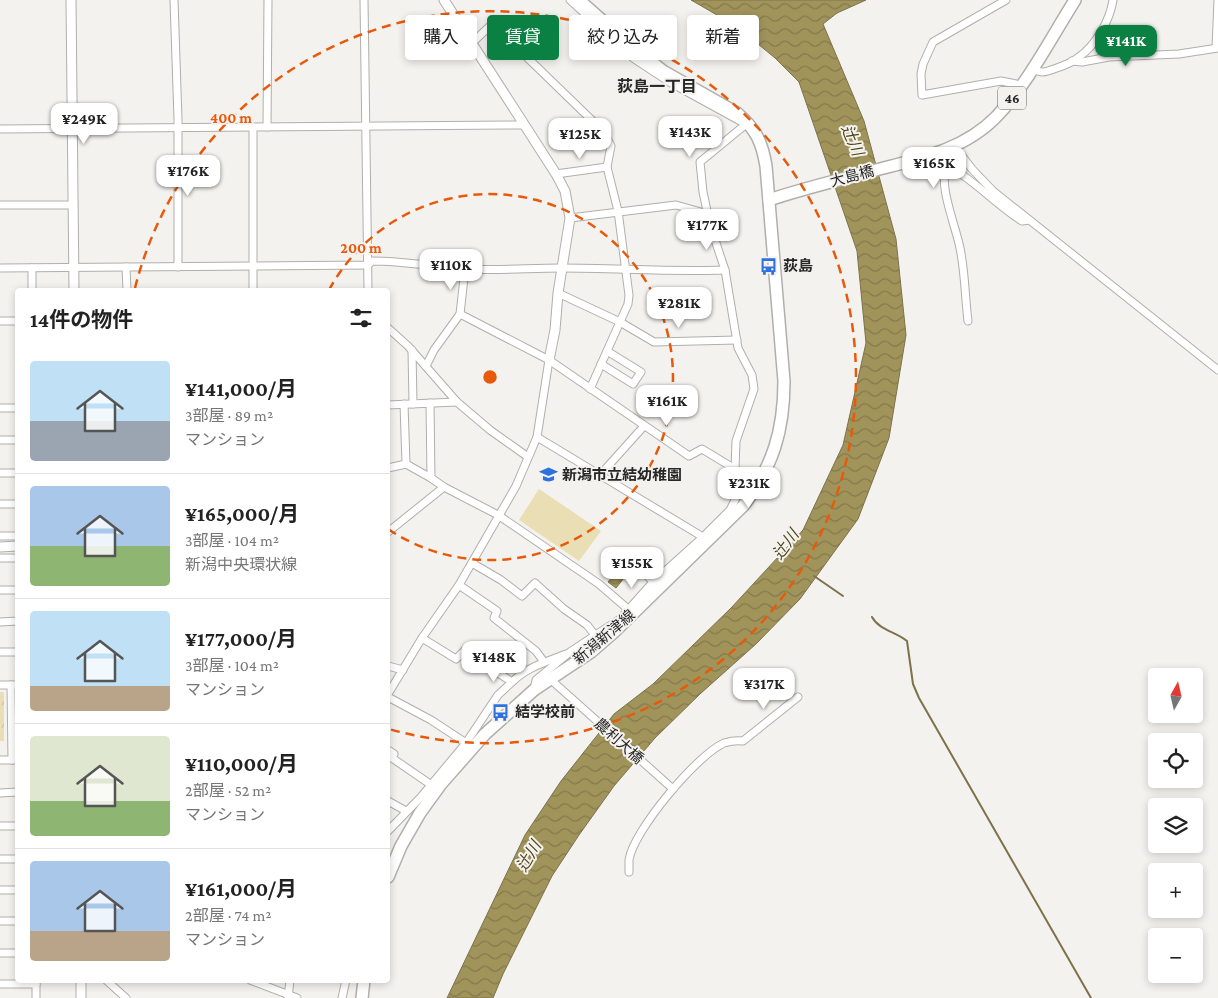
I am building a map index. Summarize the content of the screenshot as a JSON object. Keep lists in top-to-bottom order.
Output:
{
  "streets": {
    "main road": ["46", "大島橋", "新潟新津線"],
    "street": ["農利大橋"]
  },
  "crossings": [
    ["46", "大島橋"],
    ["大島橋", "新潟新津線"],
    ["新潟新津線", "農利大橋"]
  ],
  "districts": ["荻島一丁目"],
  "water": ["辻川"],
  "places": {
    "bus stop": ["荻島", "結学校前"],
    "school or university": ["新潟市立結幼稚園"]
  },
  "north": "top",
  "page": {
    "chip": [
      "購入",
      "賃貸",
      "絞り込み",
      "新着"
    ],
    "price": [
      "¥141K",
      "¥249K",
      "¥143K",
      "¥125K",
      "¥165K",
      "¥176K",
      "¥177K",
      "¥110K",
      "¥281K",
      "¥161K",
      "¥231K",
      "¥155K",
      "¥148K",
      "¥317K"
    ],
    "heading": "14件の物件",
    "list": [
      {
        "name": "¥141,000/月",
        "note": "3部屋 · 89 m² · マンション"
      },
      {
        "name": "¥165,000/月",
        "note": "3部屋 · 104 m² · 新潟中央環状線"
      },
      {
        "name": "¥177,000/月",
        "note": "3部屋 · 104 m² · マンション"
      },
      {
        "name": "¥110,000/月",
        "note": "2部屋 · 52 m² · マンション"
      },
      {
        "name": "¥161,000/月",
        "note": "2部屋 · 74 m² · マンション"
      }
    ],
    "map_buttons": ["+", "−"]
  },
  "rings": ["400 m", "200 m"]
}
